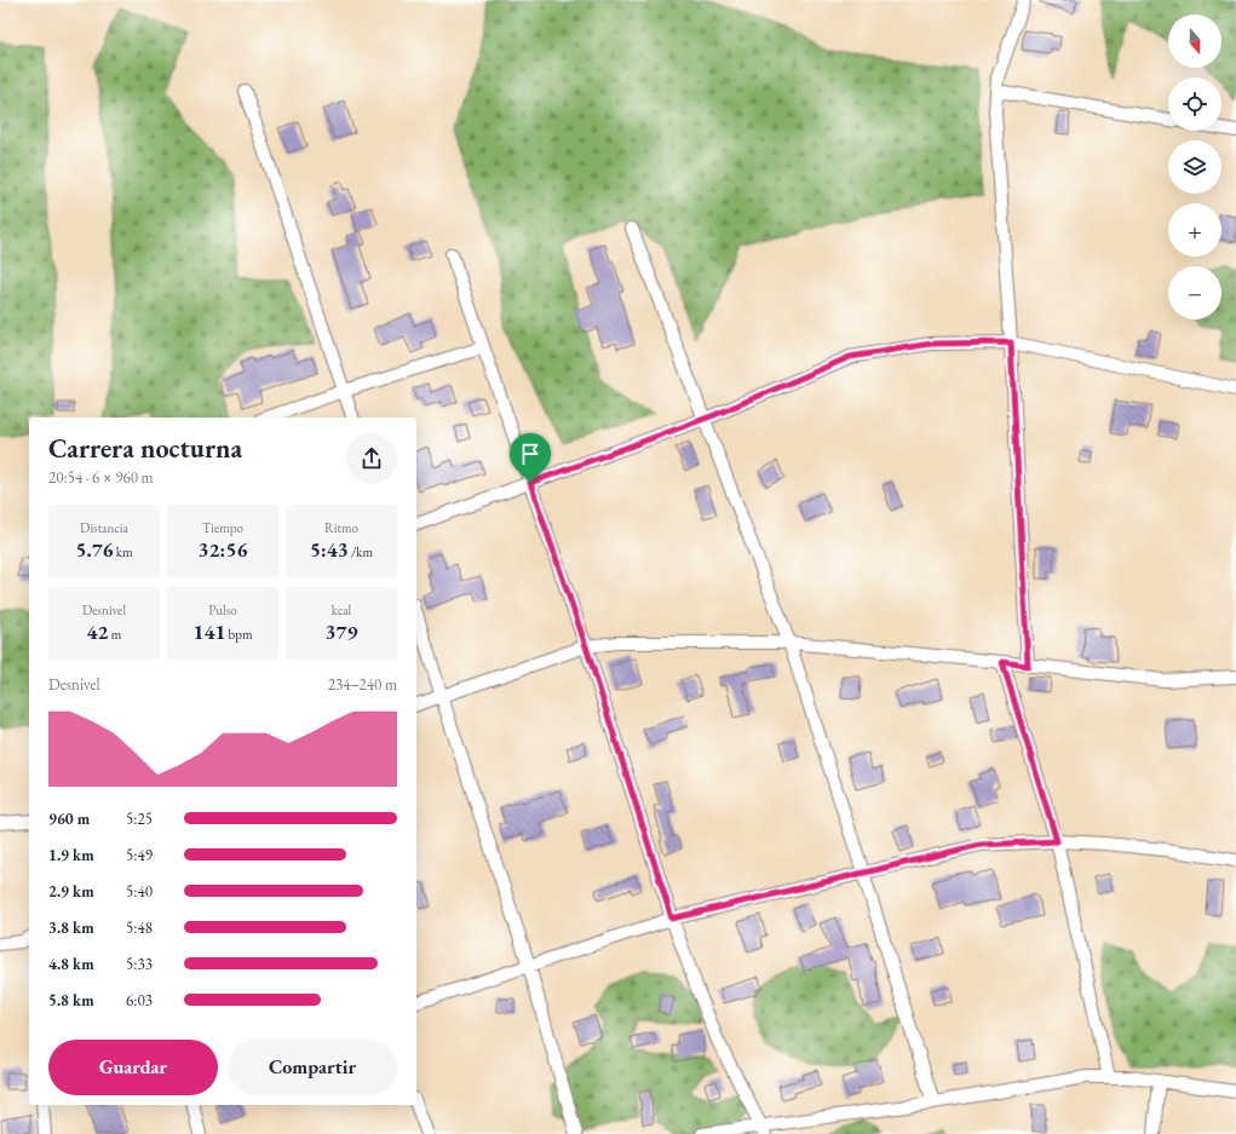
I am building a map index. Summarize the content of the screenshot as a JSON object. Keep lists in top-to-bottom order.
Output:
{
  "north": "bottom",
  "page": {
    "map_buttons": ["+", "−"],
    "heading": ["Carrera nocturna", "20:54 · 6 × 960 m"],
    "stats": [
      ["Distancia", "5.76 km"],
      ["Tiempo", "32:56"],
      ["Ritmo", "5:43 /km"],
      ["Desnivel", "42 m"],
      ["Pulso", "141 bpm"],
      ["kcal", "379"]
    ],
    "chart": ["Desnivel", "234–240 m"],
    "list": [
      {
        "name": "960 m",
        "note": "5:25"
      },
      {
        "name": "1.9 km",
        "note": "5:49"
      },
      {
        "name": "2.9 km",
        "note": "5:40"
      },
      {
        "name": "3.8 km",
        "note": "5:48"
      },
      {
        "name": "4.8 km",
        "note": "5:33"
      },
      {
        "name": "5.8 km",
        "note": "6:03"
      }
    ],
    "buttons": ["Guardar", "Compartir"]
  }
}
